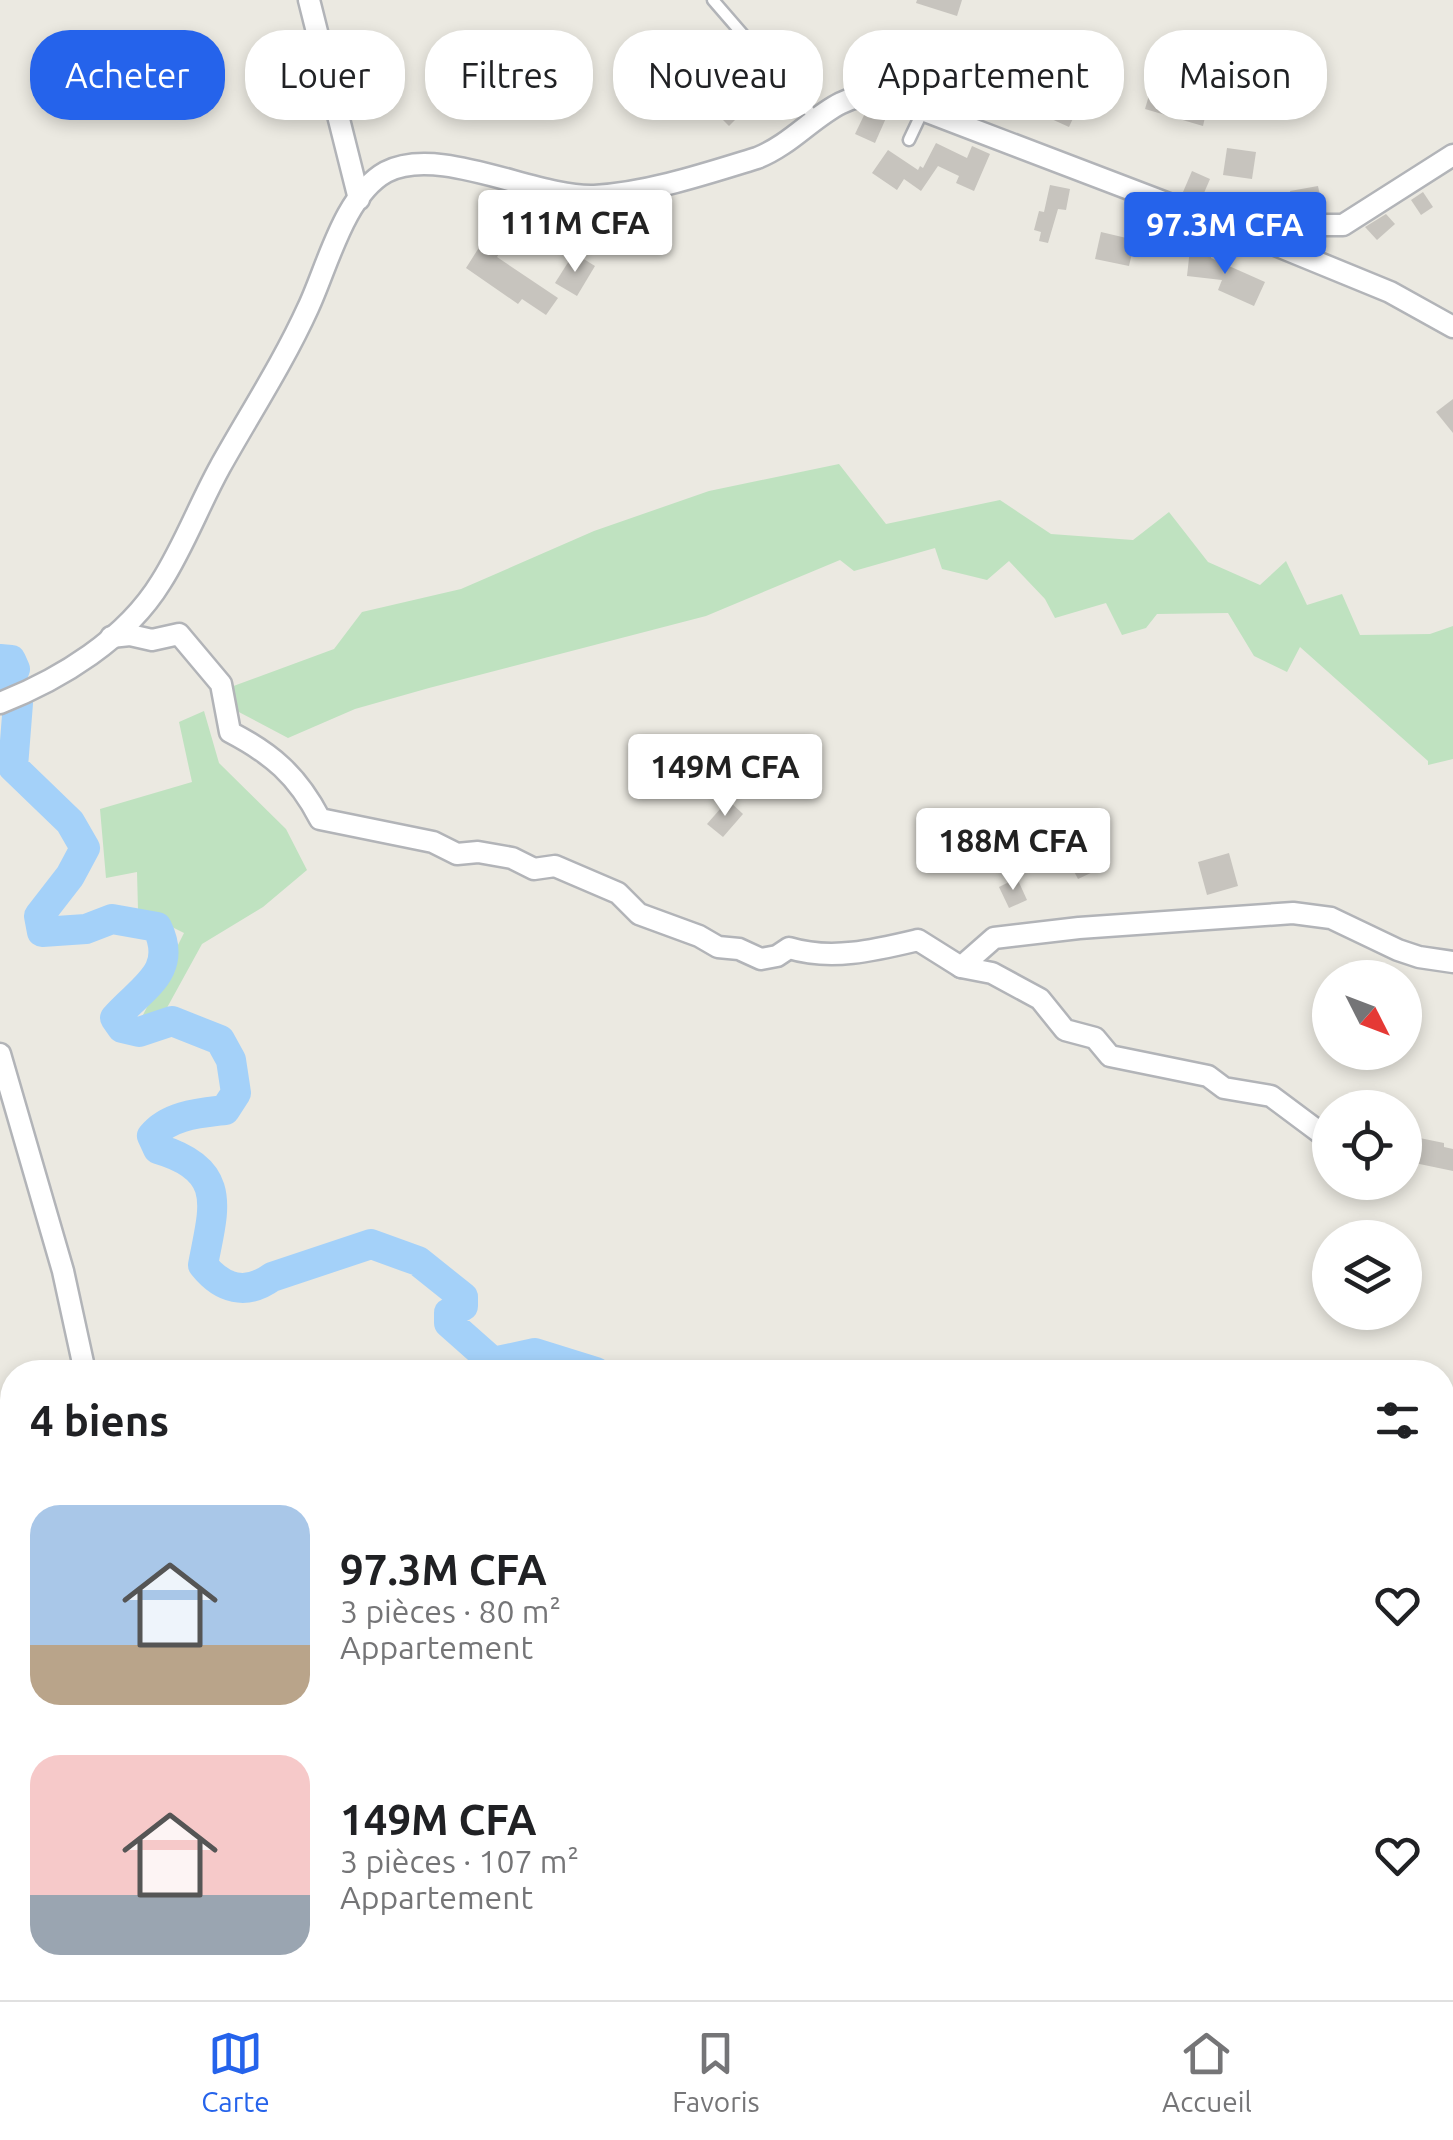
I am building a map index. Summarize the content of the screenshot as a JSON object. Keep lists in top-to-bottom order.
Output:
{
  "north": "bottom right",
  "page": {
    "chip": [
      "Acheter",
      "Louer",
      "Filtres",
      "Nouveau",
      "Appartement",
      "Maison"
    ],
    "price": [
      "111M CFA",
      "97.3M CFA",
      "149M CFA",
      "188M CFA"
    ],
    "heading": "4 biens",
    "list": [
      {
        "name": "97.3M CFA",
        "note": "3 pièces · 80 m² · Appartement"
      },
      {
        "name": "149M CFA",
        "note": "3 pièces · 107 m² · Appartement"
      }
    ],
    "tabs": ["Carte", "Favoris", "Accueil"]
  }
}
